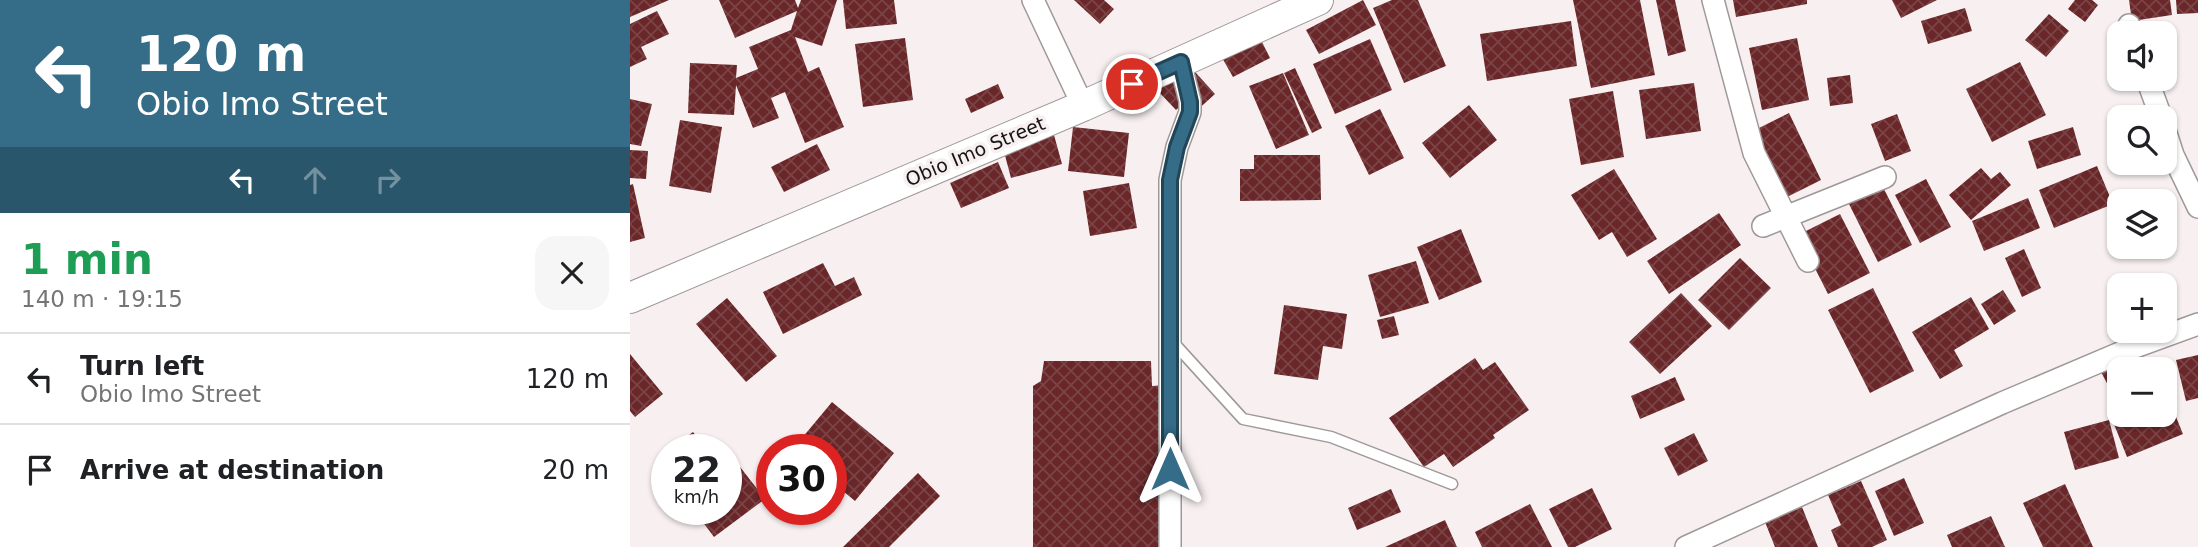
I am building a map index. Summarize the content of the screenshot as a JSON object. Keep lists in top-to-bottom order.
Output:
{
  "streets": {
    "street": ["Obio Imo Street"]
  },
  "page": {
    "turn": ["120 m", "Obio Imo Street"],
    "map_buttons": ["+", "−"],
    "heading": ["1 min", "140 m · 19:15"],
    "list": [
      {
        "name": "Turn left",
        "note": "Obio Imo Street",
        "value": "120 m"
      },
      {
        "name": "Arrive at destination",
        "value": "20 m"
      }
    ],
    "speed": "22 km/h",
    "limit": "30"
  }
}
